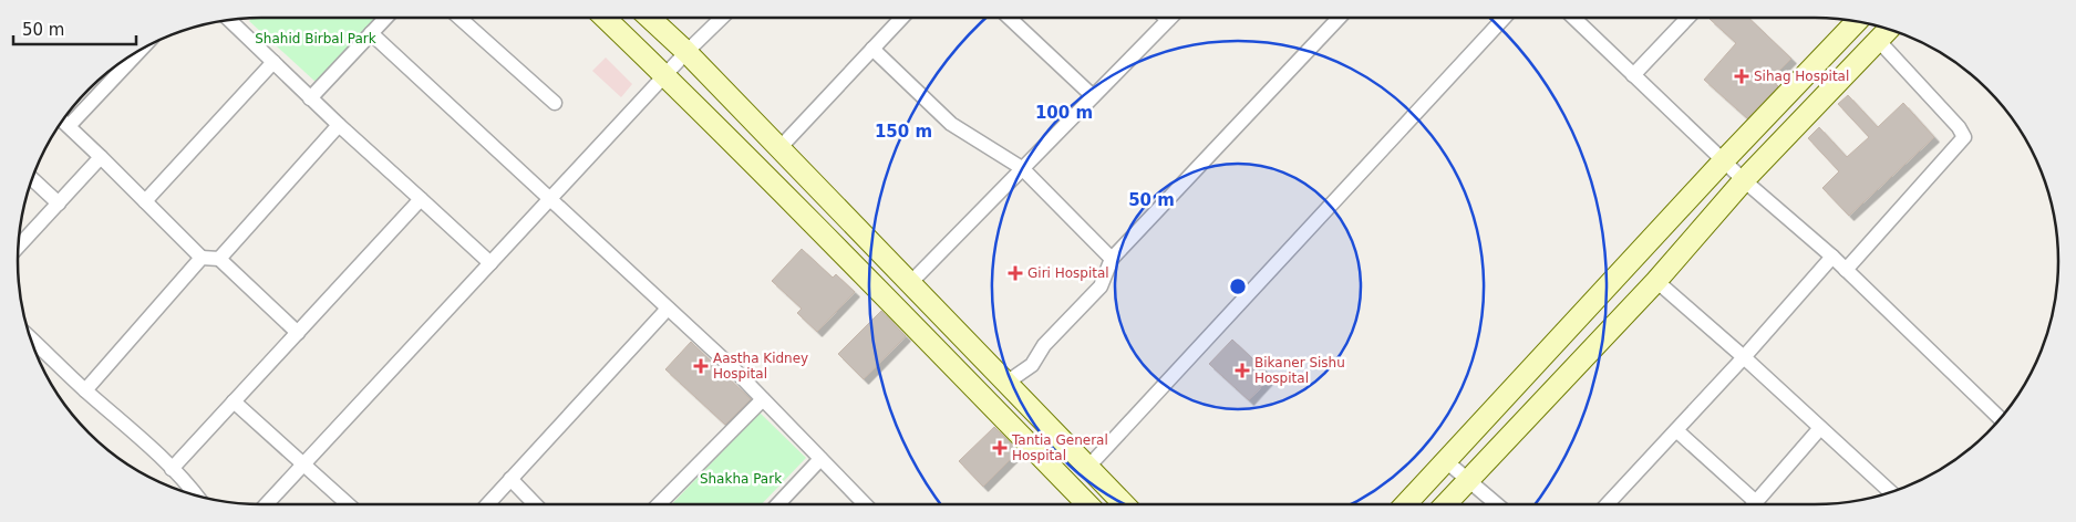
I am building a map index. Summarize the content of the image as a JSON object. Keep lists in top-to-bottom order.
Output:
{
  "parks": ["Shahid Birbal Park", "Shakha Park"],
  "places": {
    "health": [
      "Sihag Hospital",
      "Giri Hospital",
      "Aastha Kidney Hospital",
      "Bikaner Sishu Hospital",
      "Tantia General Hospital"
    ]
  },
  "scale_bar": "50 m",
  "rings": ["100 m", "150 m", "50 m"]
}
